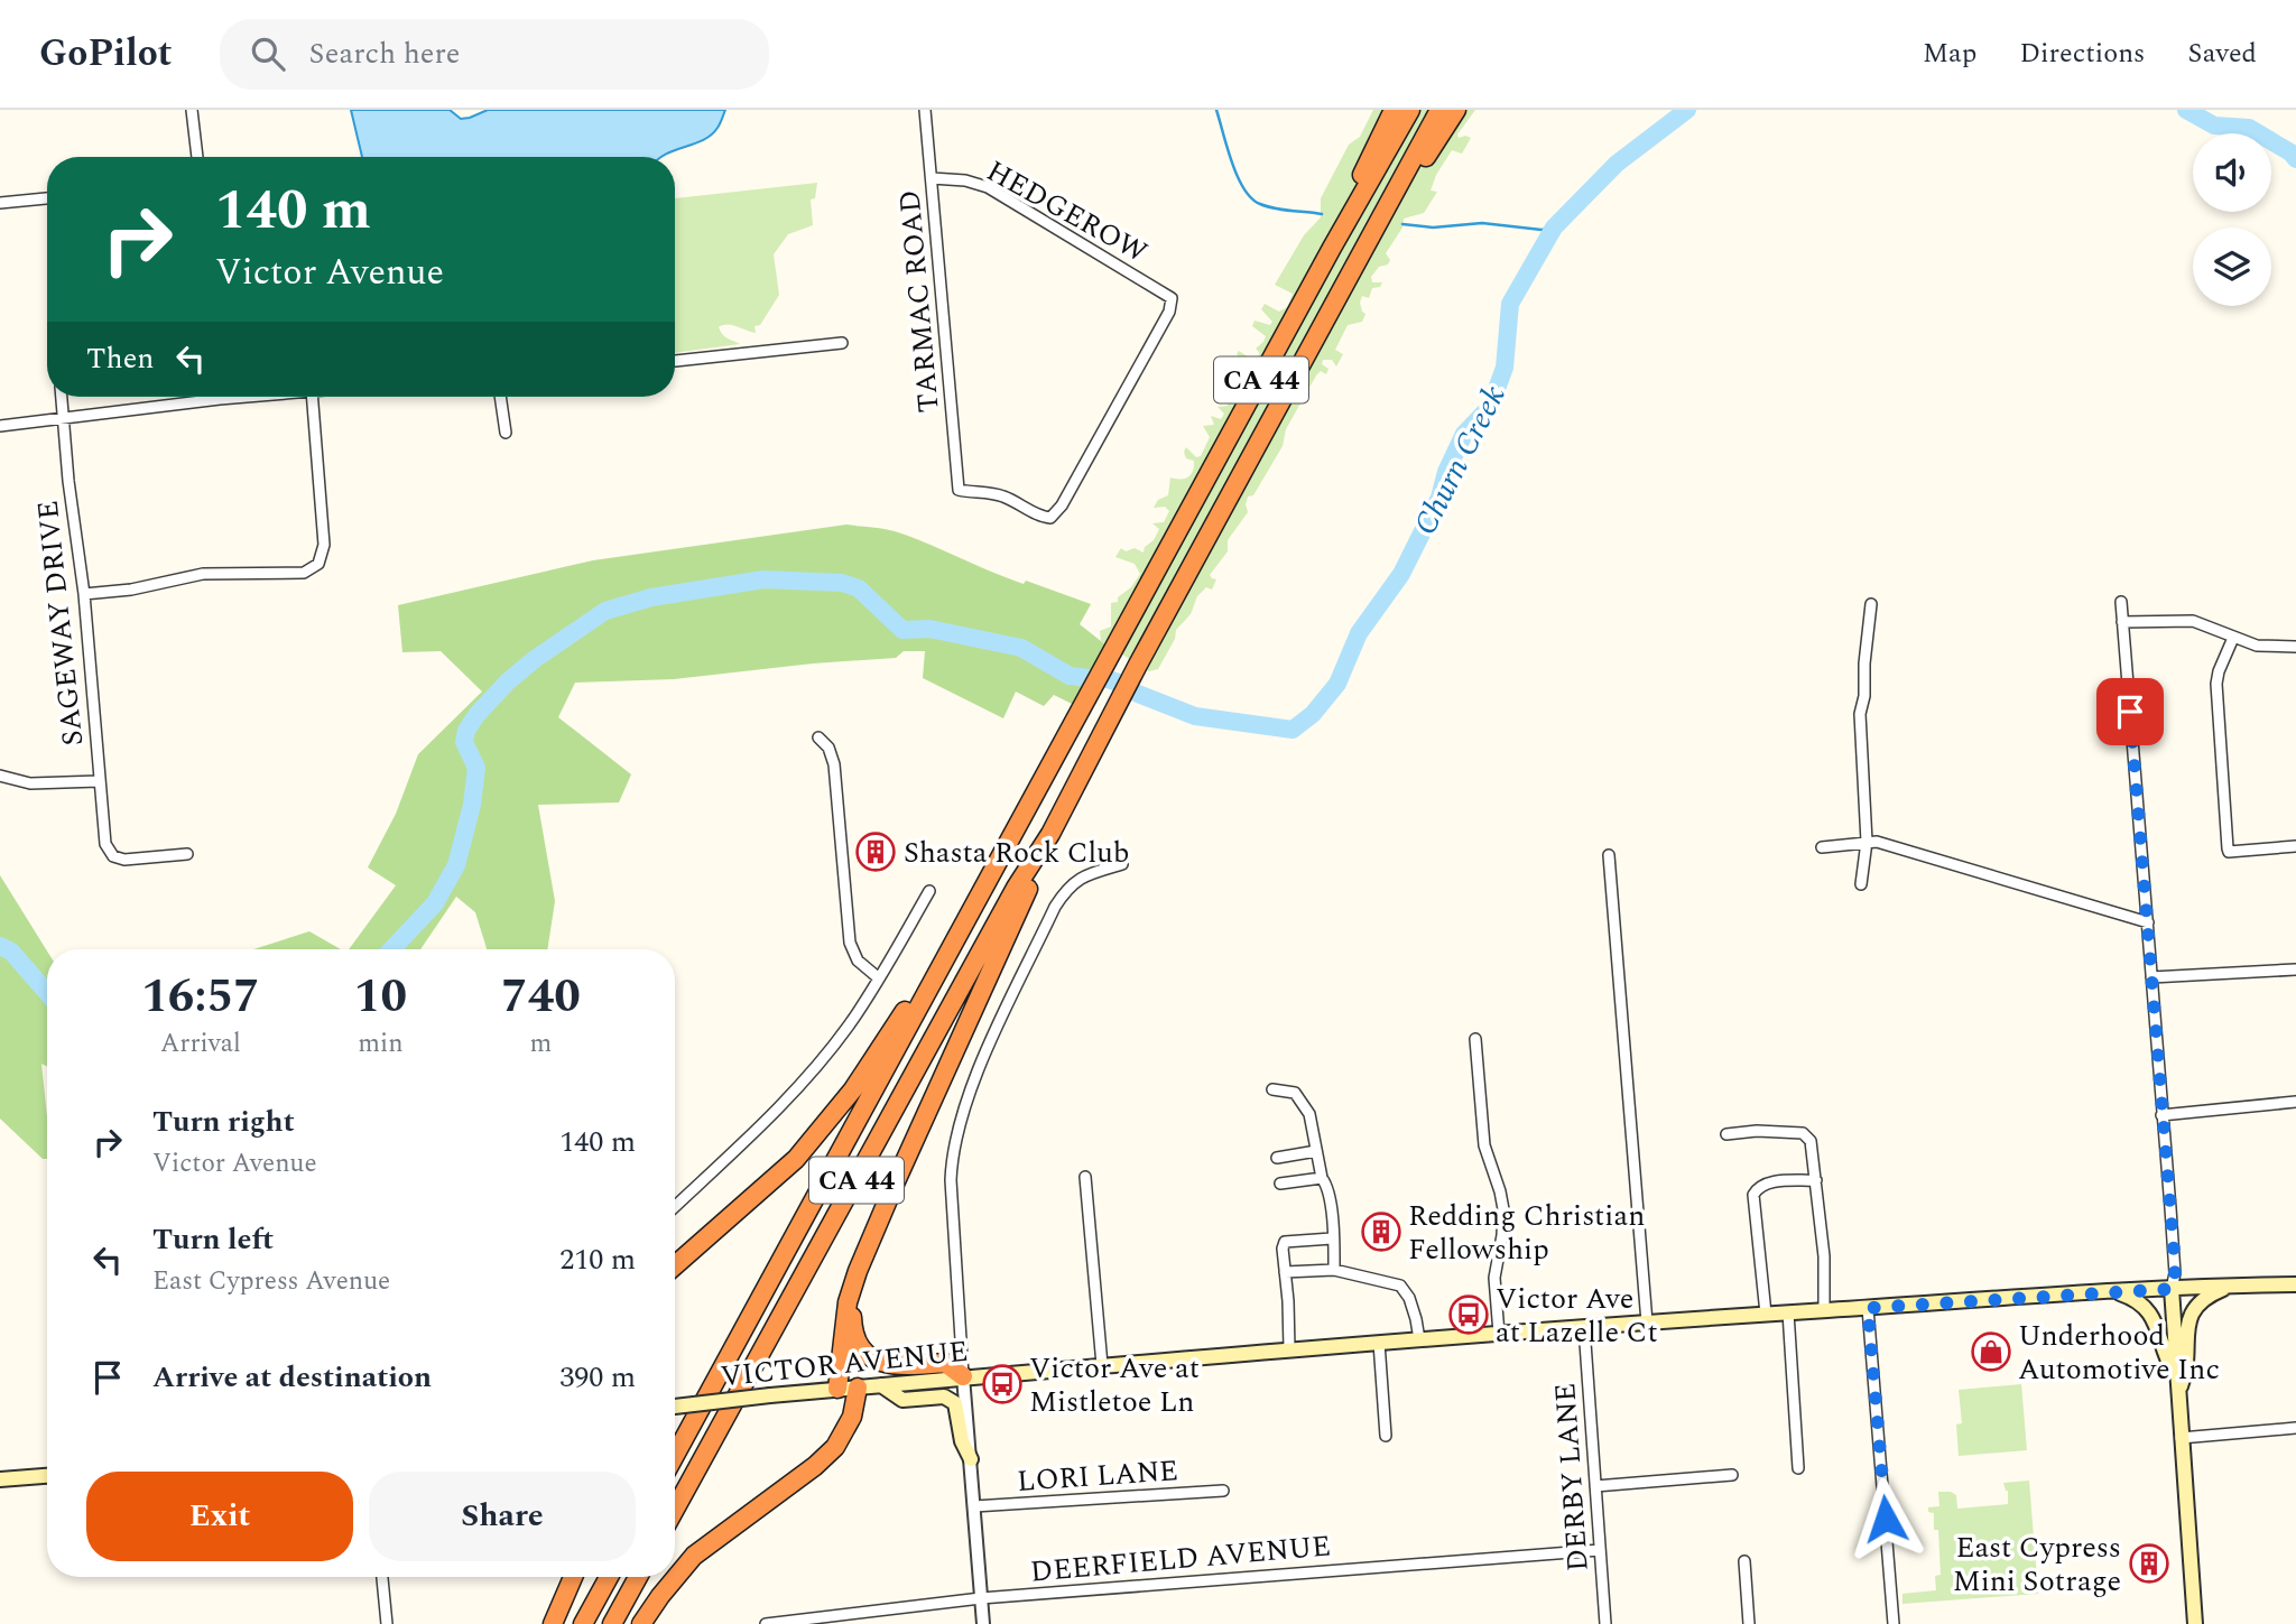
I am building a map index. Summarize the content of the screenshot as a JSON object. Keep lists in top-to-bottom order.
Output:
{
  "streets": {
    "highway": ["CA 44"],
    "main road": ["VICTOR AVENUE"],
    "street": [
      "HEDGEROW",
      "TARMAC ROAD",
      "SAGEWAY DRIVE",
      "LORI LANE",
      "DERBY LANE",
      "DEERFIELD AVENUE"
    ]
  },
  "crossings": [
    ["HEDGEROW", "TARMAC ROAD"],
    ["VICTOR AVENUE", "DERBY LANE"],
    ["DERBY LANE", "DEERFIELD AVENUE"]
  ],
  "water": ["Churn Creek"],
  "places": {
    "building": ["Shasta Rock Club", "Redding Christian Fellowship", "East Cypress Mini Sotrage"],
    "bus stop": ["Victor Ave at Lazelle Ct", "Victor Ave at Mistletoe Ln"],
    "shop": ["Underhood Automotive Inc"]
  },
  "page": {
    "header": "GoPilot",
    "search": "Search here",
    "nav": ["Map", "Directions", "Saved"],
    "turn": ["140 m", "Victor Avenue"],
    "then": "Then",
    "eta": [
      "16:57",
      "Arrival",
      "10",
      "min",
      "740",
      "m"
    ],
    "list": [
      {
        "name": "Turn right",
        "note": "Victor Avenue",
        "value": "140 m"
      },
      {
        "name": "Turn left",
        "note": "East Cypress Avenue",
        "value": "210 m"
      },
      {
        "name": "Arrive at destination",
        "value": "390 m"
      }
    ],
    "buttons": ["Exit", "Share"]
  }
}
